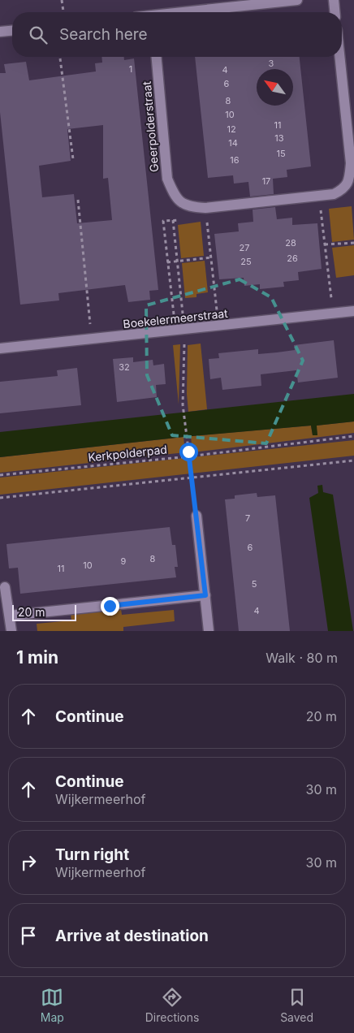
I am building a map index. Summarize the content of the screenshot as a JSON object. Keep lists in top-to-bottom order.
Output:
{
  "streets": {
    "street": ["Geerpolderstraat", "Boekelermeerstraat"],
    "path": ["Kerkpolderpad"]
  },
  "house_numbers": [
    "3",
    "1",
    "4",
    "6",
    "8",
    "10",
    "11",
    "12",
    "13",
    "14",
    "15",
    "16",
    "17",
    "28",
    "27",
    "26",
    "25",
    "32",
    "7",
    "6",
    "8",
    "9",
    "10",
    "11",
    "5",
    "4"
  ],
  "scale_bar": "20 m",
  "north": "top left",
  "page": {
    "search": "Search here",
    "scale": "20 m",
    "heading": ["1 min", "Walk · 80 m"],
    "list": [
      ["Continue", "20 m"],
      ["Continue", "Wijkermeerhof", "30 m"],
      ["Turn right", "Wijkermeerhof", "30 m"],
      "Arrive at destination"
    ],
    "nav": ["Map", "Directions", "Saved"]
  }
}
